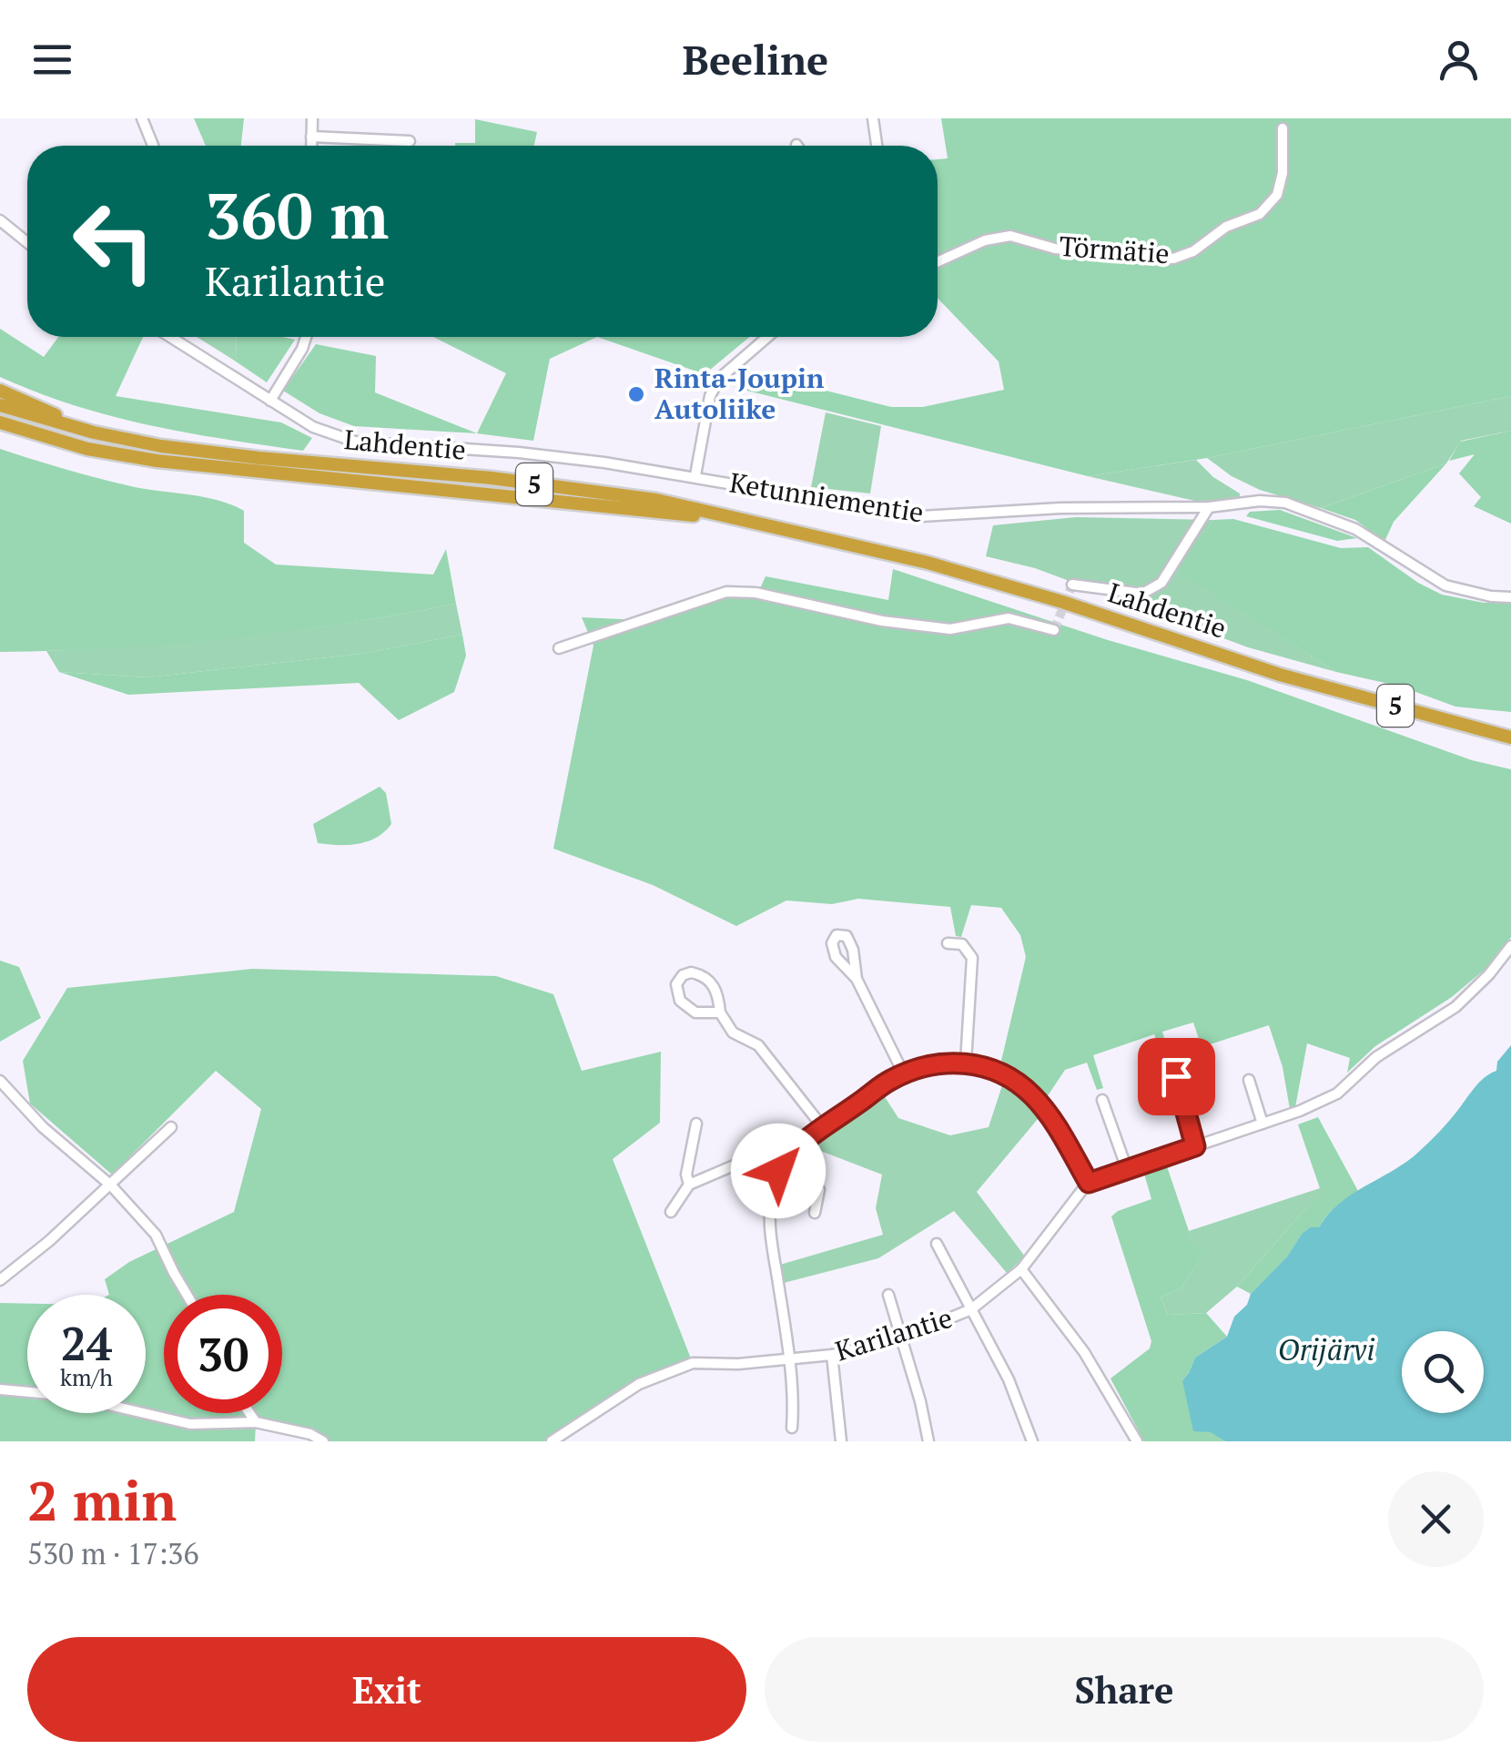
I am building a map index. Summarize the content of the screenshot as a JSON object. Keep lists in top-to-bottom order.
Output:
{
  "streets": {
    "highway": ["Lahdentie", "5"],
    "street": ["Törmätie", "Ketunniementie", "Karilantie"]
  },
  "water": ["Orijärvi"],
  "places": ["Rinta-Joupin Autoliike"],
  "page": {
    "header": "Beeline",
    "turn": ["360 m", "Karilantie"],
    "speed": "24 km/h",
    "limit": "30",
    "heading": ["2 min", "530 m · 17:36"],
    "buttons": ["Exit", "Share"]
  }
}
